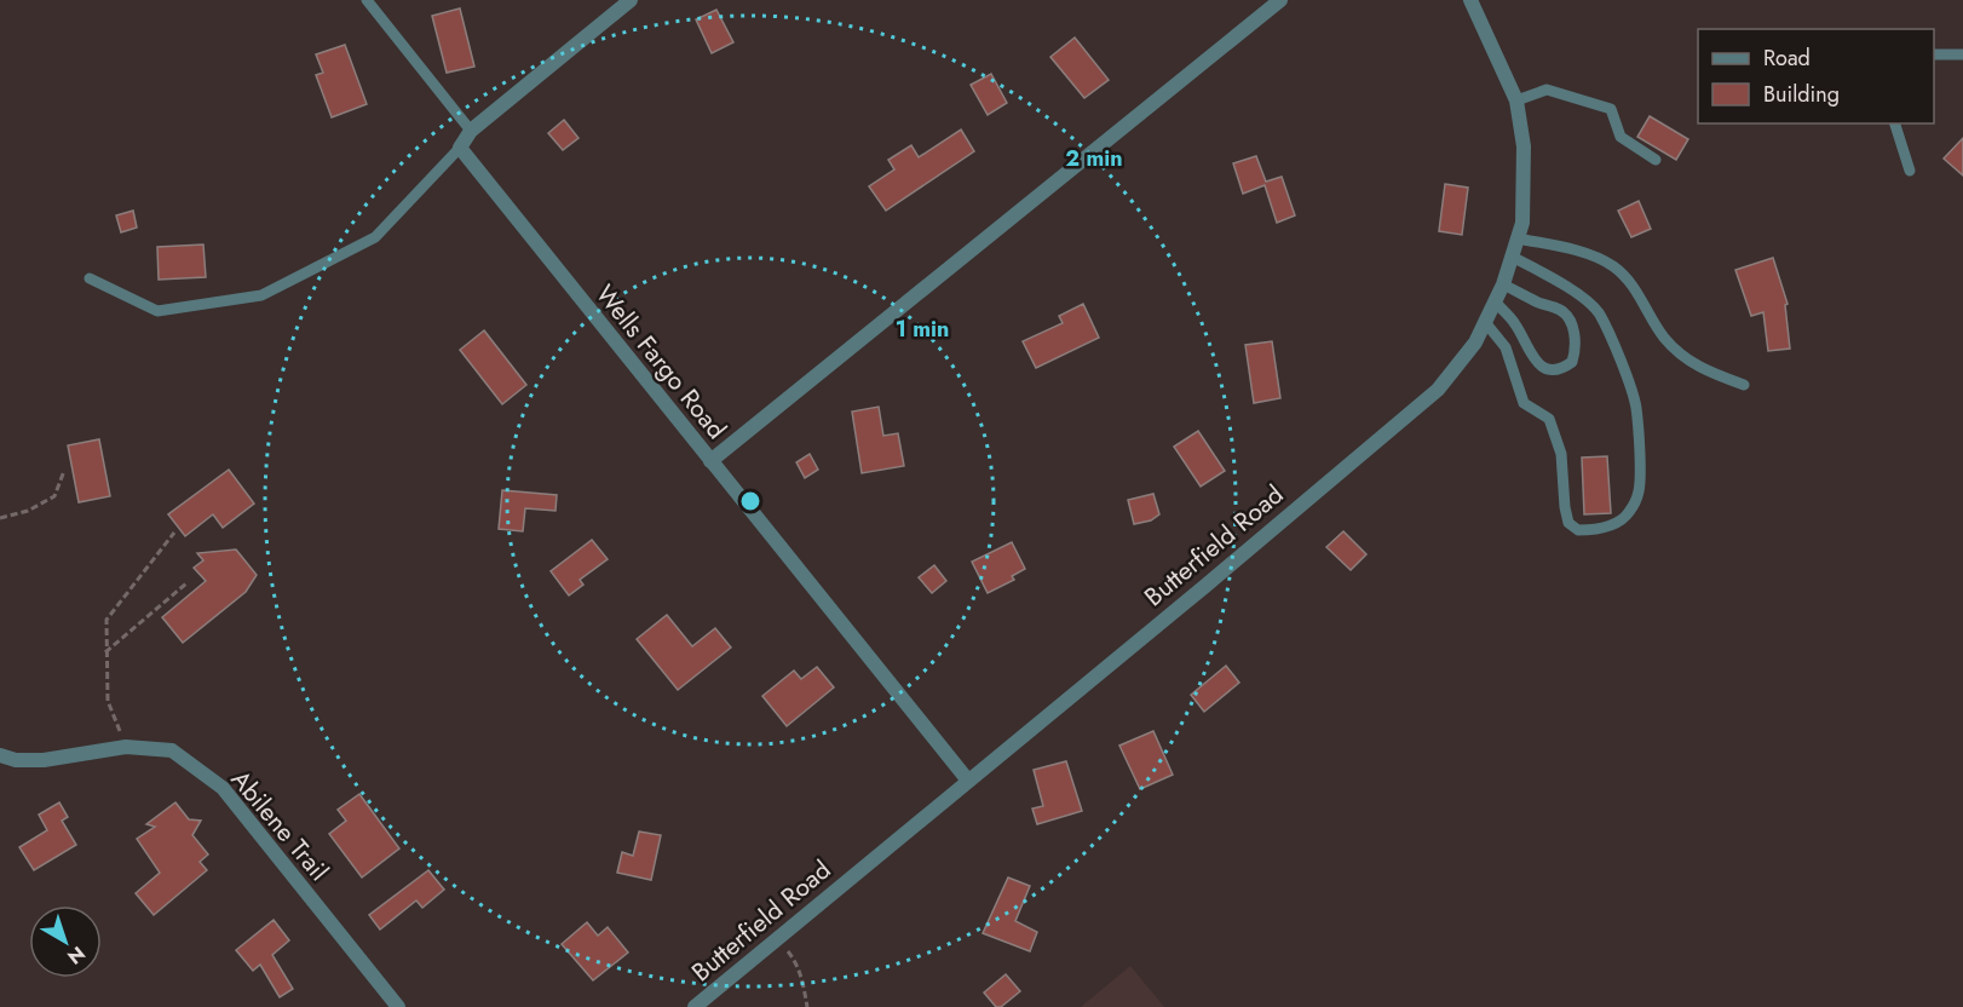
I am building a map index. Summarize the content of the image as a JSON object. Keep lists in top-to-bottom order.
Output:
{
  "streets": {
    "street": ["Wells Fargo Road", "Butterfield Road", "Abilene Trail"]
  },
  "crossings": [
    ["Wells Fargo Road", "Butterfield Road"]
  ],
  "legend": ["Road", "Building"],
  "north": "bottom right",
  "rings": ["2 min", "1 min"]
}
